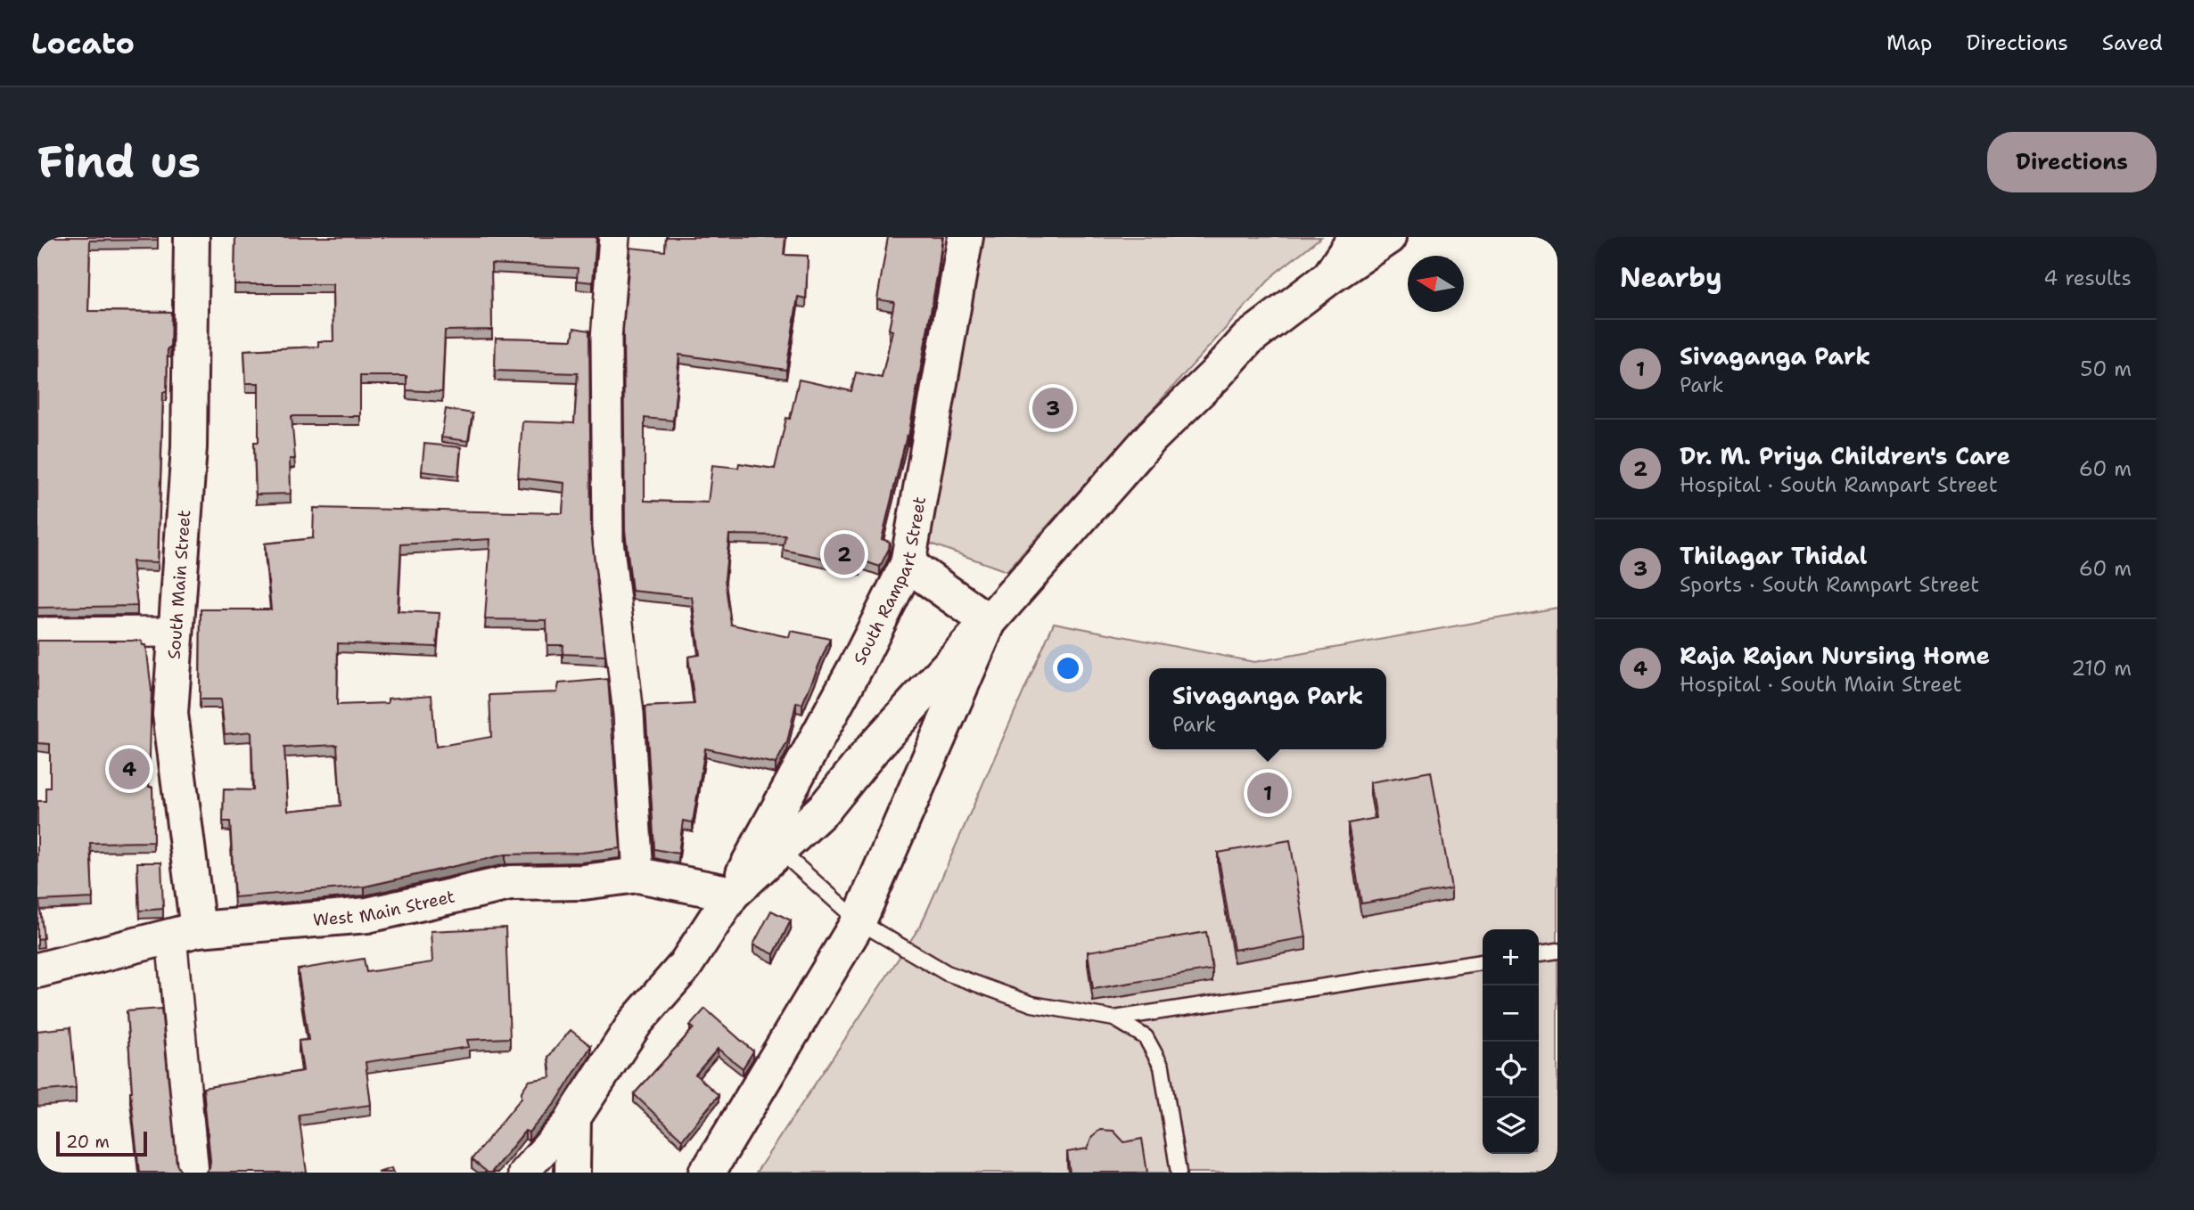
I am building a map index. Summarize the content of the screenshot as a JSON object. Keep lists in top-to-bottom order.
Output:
{
  "streets": {
    "street": ["South Rampart Street", "South Main Street", "West Main Street"]
  },
  "crossings": [
    ["South Rampart Street", "West Main Street"],
    ["South Main Street", "West Main Street"]
  ],
  "scale_bar": "20 m",
  "north": "left",
  "page": {
    "header": "Locato",
    "nav": ["Map", "Directions", "Saved"],
    "buttons": "Directions",
    "title": "Find us",
    "heading": ["Nearby", "4 results"],
    "list": [
      {
        "mark": "1",
        "name": "Sivaganga Park",
        "note": "Park",
        "value": "50 m"
      },
      {
        "mark": "2",
        "name": "Dr. M. Priya Children's Care",
        "note": "Hospital · South Rampart Street",
        "value": "60 m"
      },
      {
        "mark": "3",
        "name": "Thilagar Thidal",
        "note": "Sports · South Rampart Street",
        "value": "60 m"
      },
      {
        "mark": "4",
        "name": "Raja Rajan Nursing Home",
        "note": "Hospital · South Main Street",
        "value": "210 m"
      }
    ],
    "pins": [
      "3",
      "2",
      "4",
      "1"
    ],
    "popup": ["Sivaganga Park", "Park"],
    "map_buttons": ["+", "−"],
    "scale": "20 m"
  }
}
